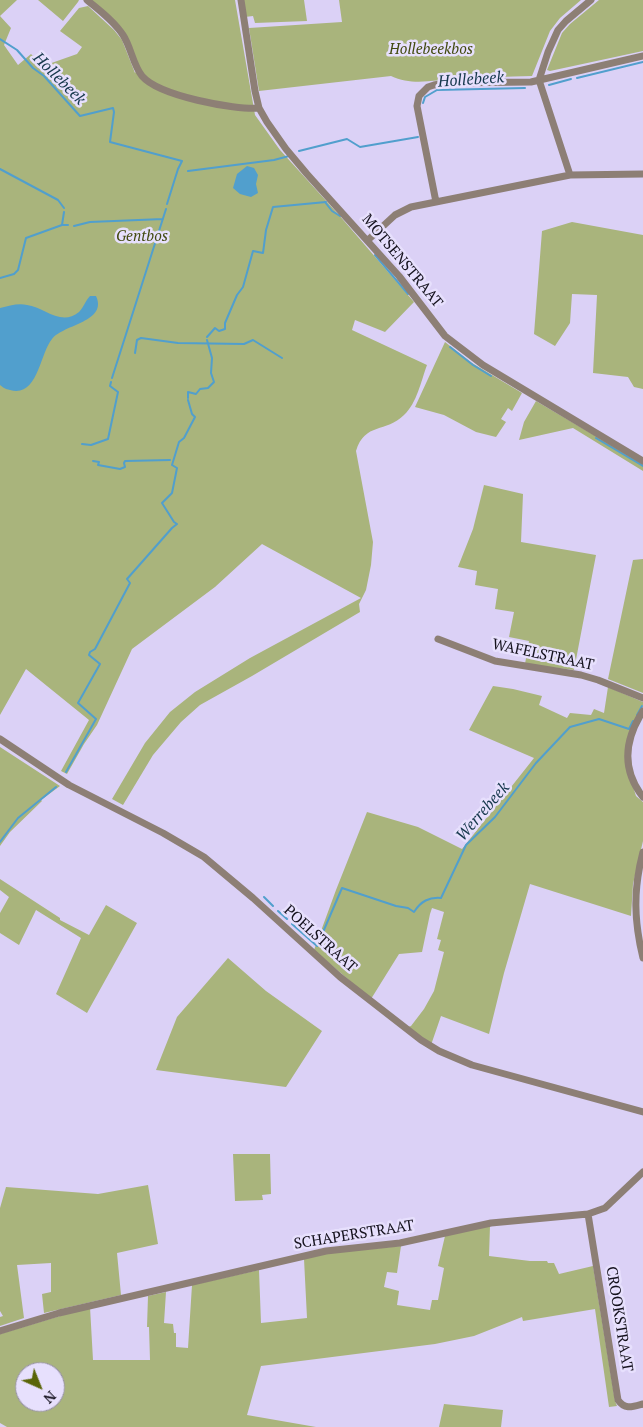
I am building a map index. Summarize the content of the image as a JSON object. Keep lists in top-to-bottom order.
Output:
{
  "streets": {
    "street": [
      "MOTSENSTRAAT",
      "WAFELSTRAAT",
      "POELSTRAAT",
      "SCHAPERSTRAAT",
      "CROOKSTRAAT"
    ]
  },
  "crossings": [
    ["SCHAPERSTRAAT", "CROOKSTRAAT"]
  ],
  "water": ["Hollebeek", "Werrebeek"],
  "parks": ["Hollebeekbos", "Gentbos"],
  "north": "bottom right"
}
